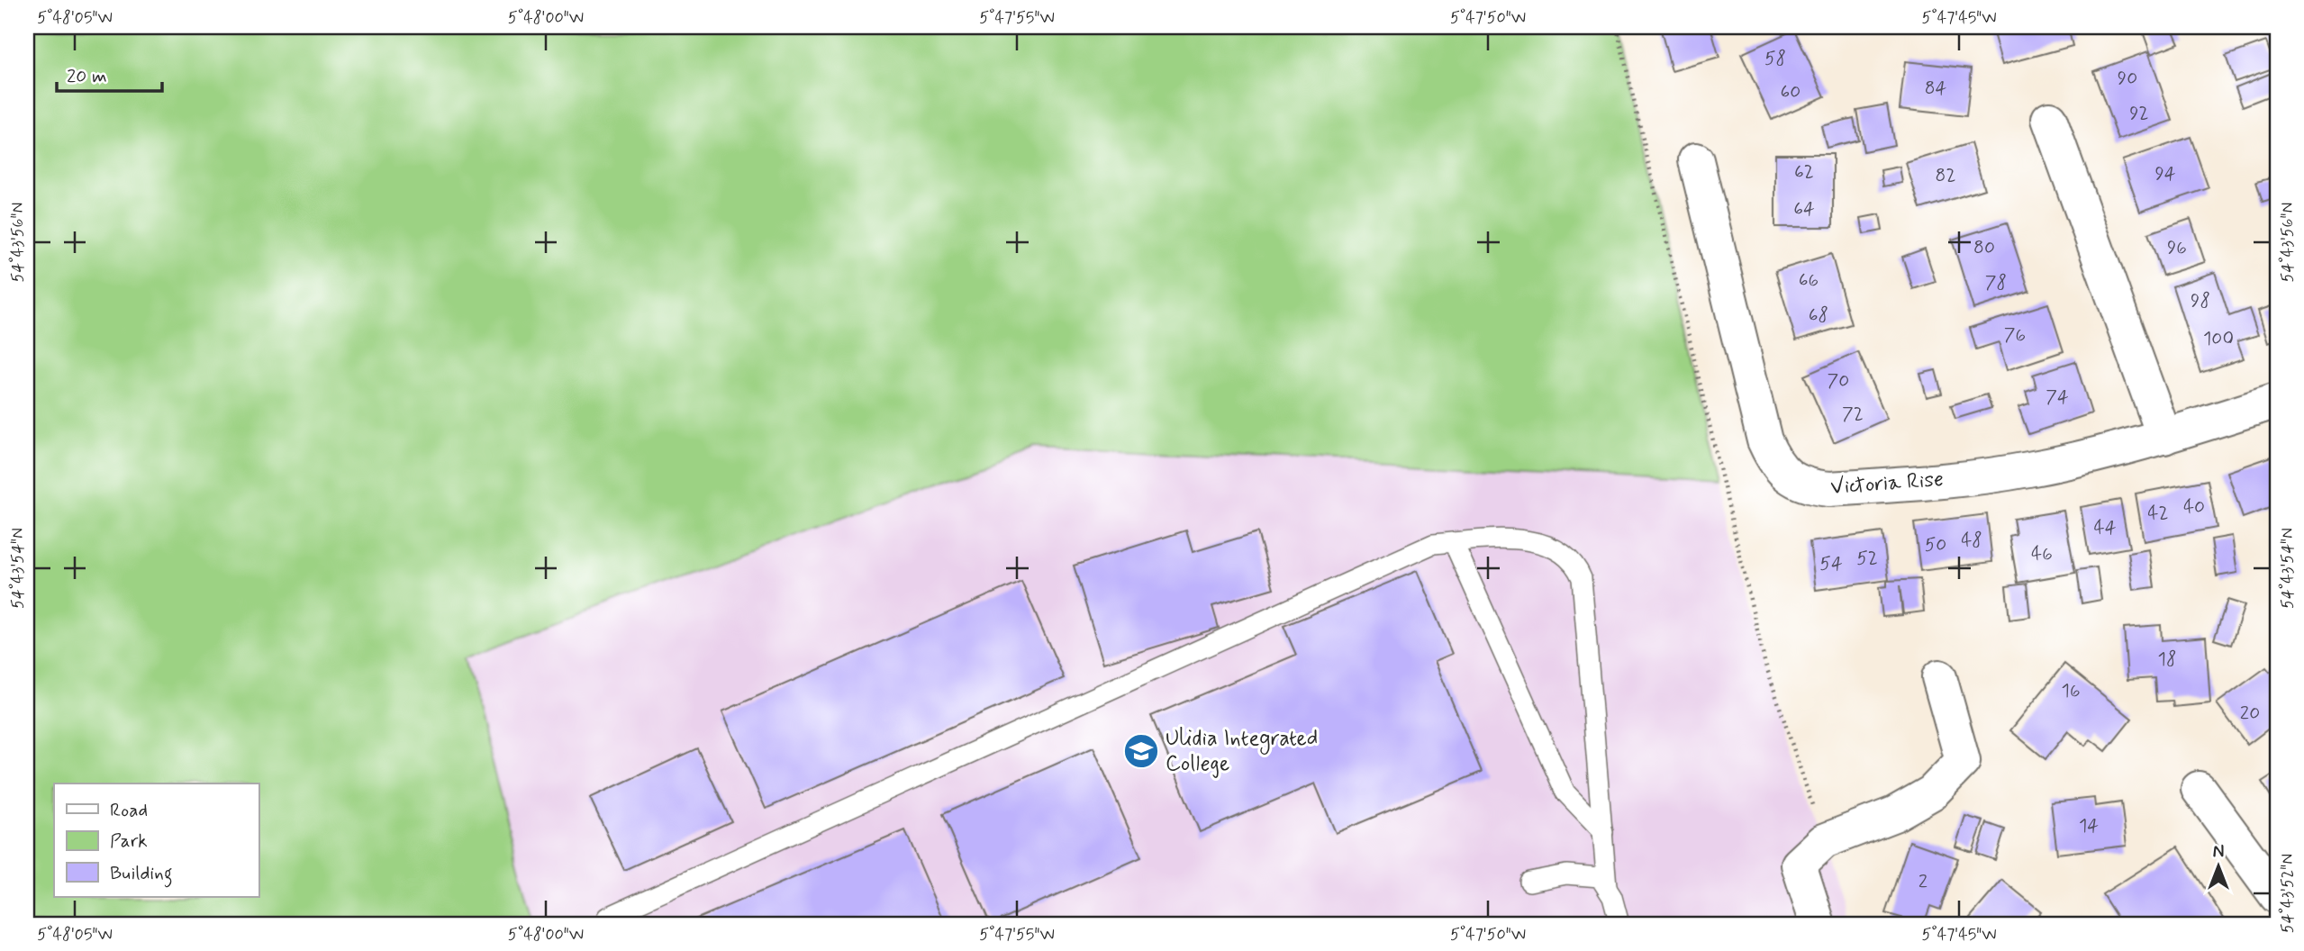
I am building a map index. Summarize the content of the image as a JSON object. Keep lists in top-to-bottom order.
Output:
{
  "streets": {
    "street": ["Victoria Rise"]
  },
  "places": {
    "school or university": ["Ulidia Integrated College"]
  },
  "house_numbers": [
    "58",
    "90",
    "84",
    "60",
    "92",
    "62",
    "94",
    "82",
    "64",
    "80",
    "96",
    "66",
    "78",
    "98",
    "68",
    "76",
    "100",
    "70",
    "74",
    "72",
    "40",
    "42",
    "44",
    "48",
    "50",
    "46",
    "52",
    "54",
    "18",
    "16",
    "20",
    "14",
    "2"
  ],
  "legend": ["Road", "Park", "Building"],
  "scale_bar": "20 m",
  "north": "top",
  "coordinates": [
    "5°48'05\"W",
    "5°48'00\"W",
    "5°47'55\"W",
    "5°47'50\"W",
    "5°47'45\"W",
    "54°43'56\"N",
    "54°43'54\"N",
    "54°43'52\"N"
  ]
}
